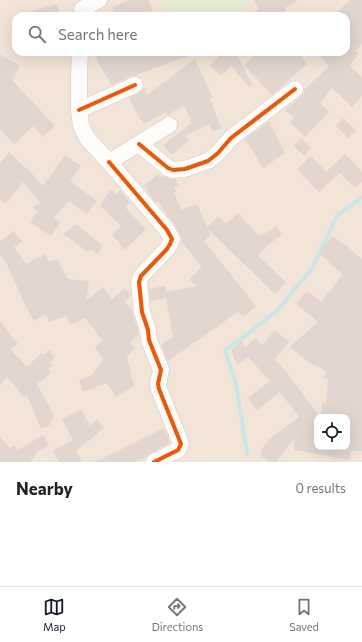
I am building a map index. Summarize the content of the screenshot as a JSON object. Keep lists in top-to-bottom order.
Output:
{
  "page": {
    "search": "Search here",
    "heading": ["Nearby", "0 results"],
    "nav": ["Map", "Directions", "Saved"]
  }
}
